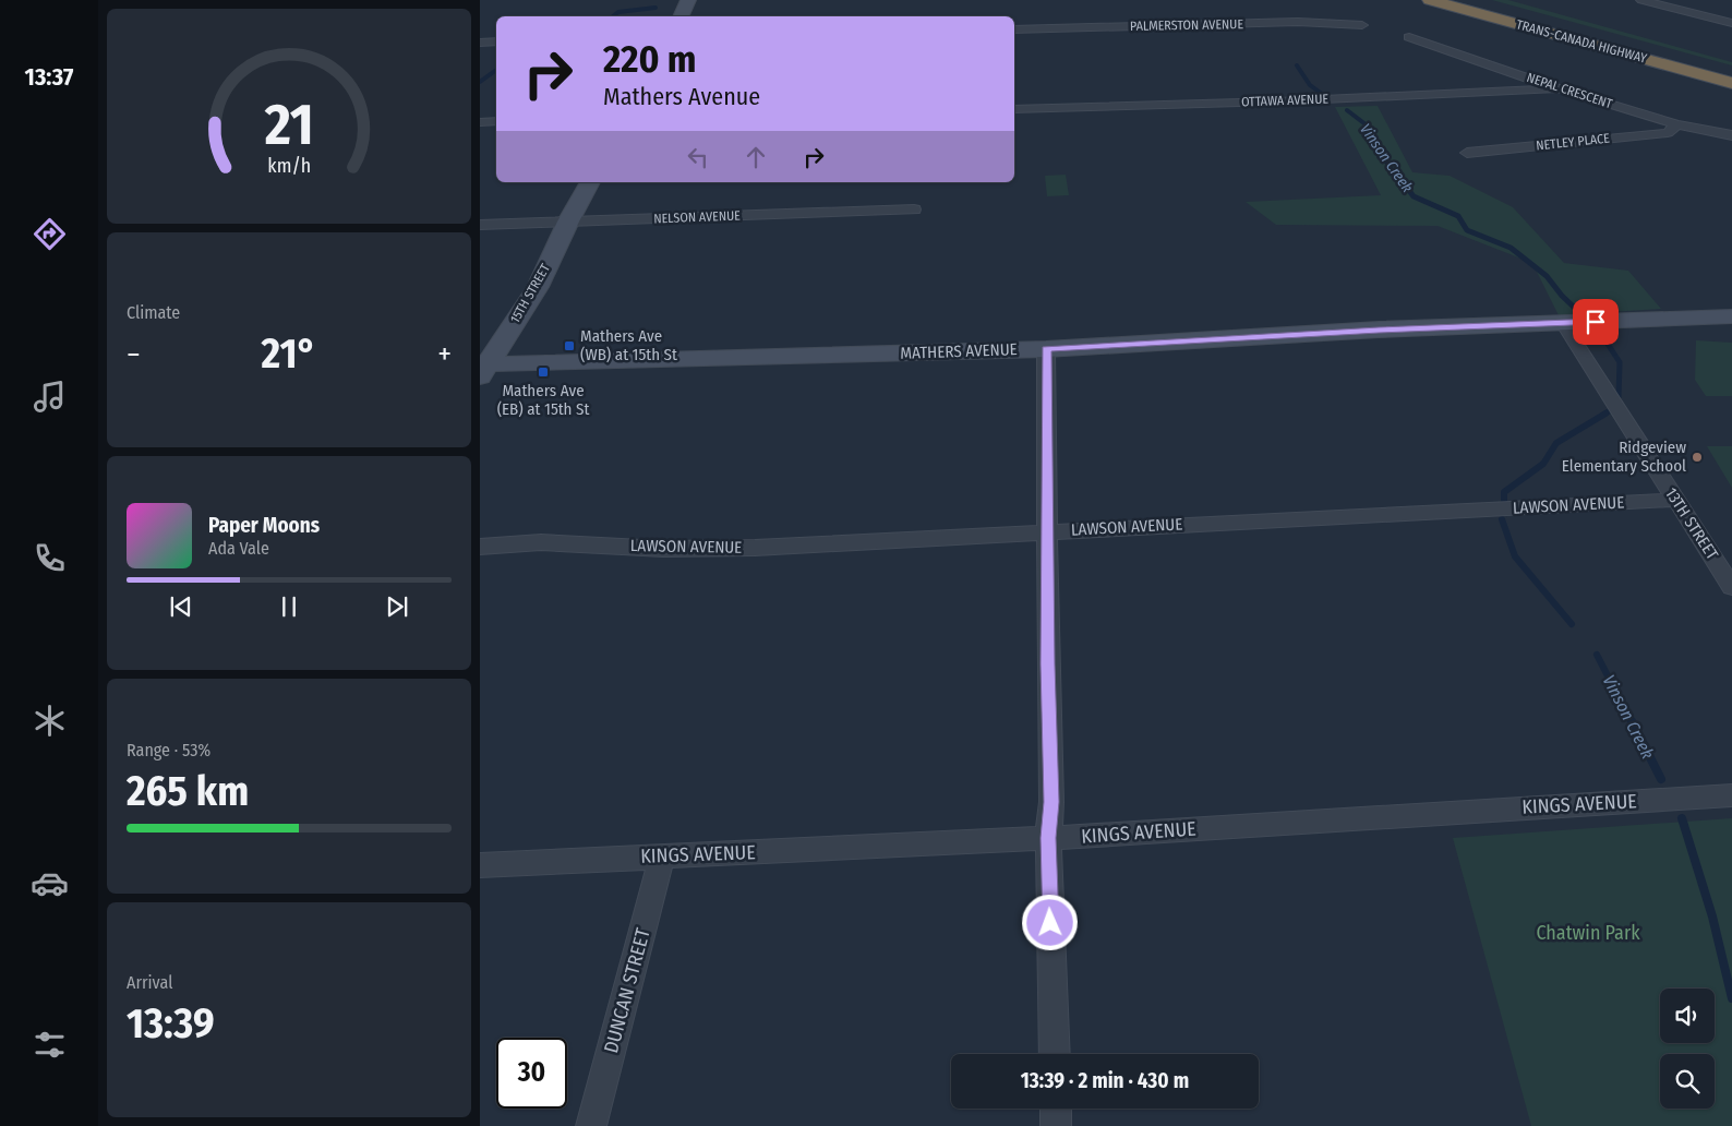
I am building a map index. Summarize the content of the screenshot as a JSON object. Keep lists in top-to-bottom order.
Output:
{
  "streets": {
    "highway": ["TRANS-CANADA HIGHWAY"],
    "street": [
      "PALMERSTON AVENUE",
      "NEPAL CRESCENT",
      "OTTAWA AVENUE",
      "NETLEY PLACE",
      "NELSON AVENUE",
      "15TH STREET",
      "MATHERS AVENUE",
      "LAWSON AVENUE",
      "13TH STREET",
      "KINGS AVENUE",
      "DUNCAN STREET"
    ]
  },
  "crossings": [
    ["NEPAL CRESCENT", "OTTAWA AVENUE"],
    ["NEPAL CRESCENT", "NETLEY PLACE"],
    ["NELSON AVENUE", "15TH STREET"],
    ["15TH STREET", "MATHERS AVENUE"],
    ["MATHERS AVENUE", "13TH STREET"],
    ["LAWSON AVENUE", "13TH STREET"],
    ["KINGS AVENUE", "DUNCAN STREET"]
  ],
  "water": ["Vinson Creek"],
  "parks": ["Chatwin Park"],
  "places": {
    "transit": ["Mathers Ave (WB) at 15th St", "Mathers Ave (EB) at 15th St"],
    "other": ["Ridgeview Elementary School"]
  },
  "page": {
    "tabs": "13:37",
    "turn": ["220 m", "Mathers Avenue"],
    "tile": [
      "Climate",
      ["Range · 53%", "265 km"],
      ["Arrival", "13:39"]
    ],
    "heat": ["−", "21°", "+"],
    "song": ["Paper Moons", "Ada Vale"],
    "limit": "30",
    "trip": "13:39 · 2 min · 430 m",
    "gauge": ["21", "km/h"]
  }
}
